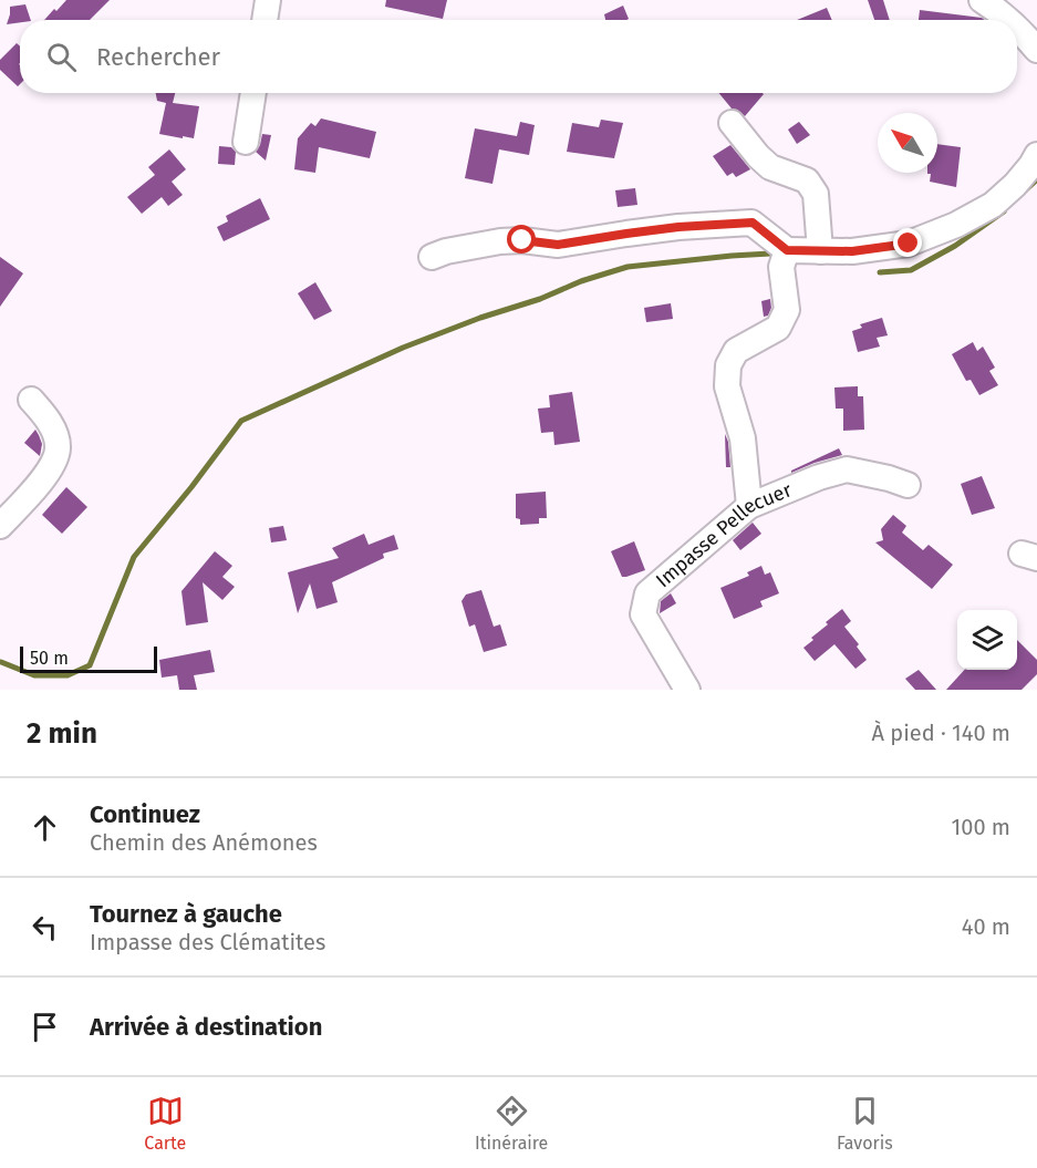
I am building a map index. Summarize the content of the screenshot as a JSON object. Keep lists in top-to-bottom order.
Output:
{
  "streets": {
    "street": ["Impasse Pellecuer"]
  },
  "scale_bar": "50 m",
  "north": "top left",
  "page": {
    "search": "Rechercher",
    "scale": "50 m",
    "heading": ["2 min", "À pied · 140 m"],
    "list": [
      ["Continuez", "Chemin des Anémones", "100 m"],
      ["Tournez à gauche", "Impasse des Clématites", "40 m"],
      "Arrivée à destination"
    ],
    "nav": ["Carte", "Itinéraire", "Favoris"]
  }
}
